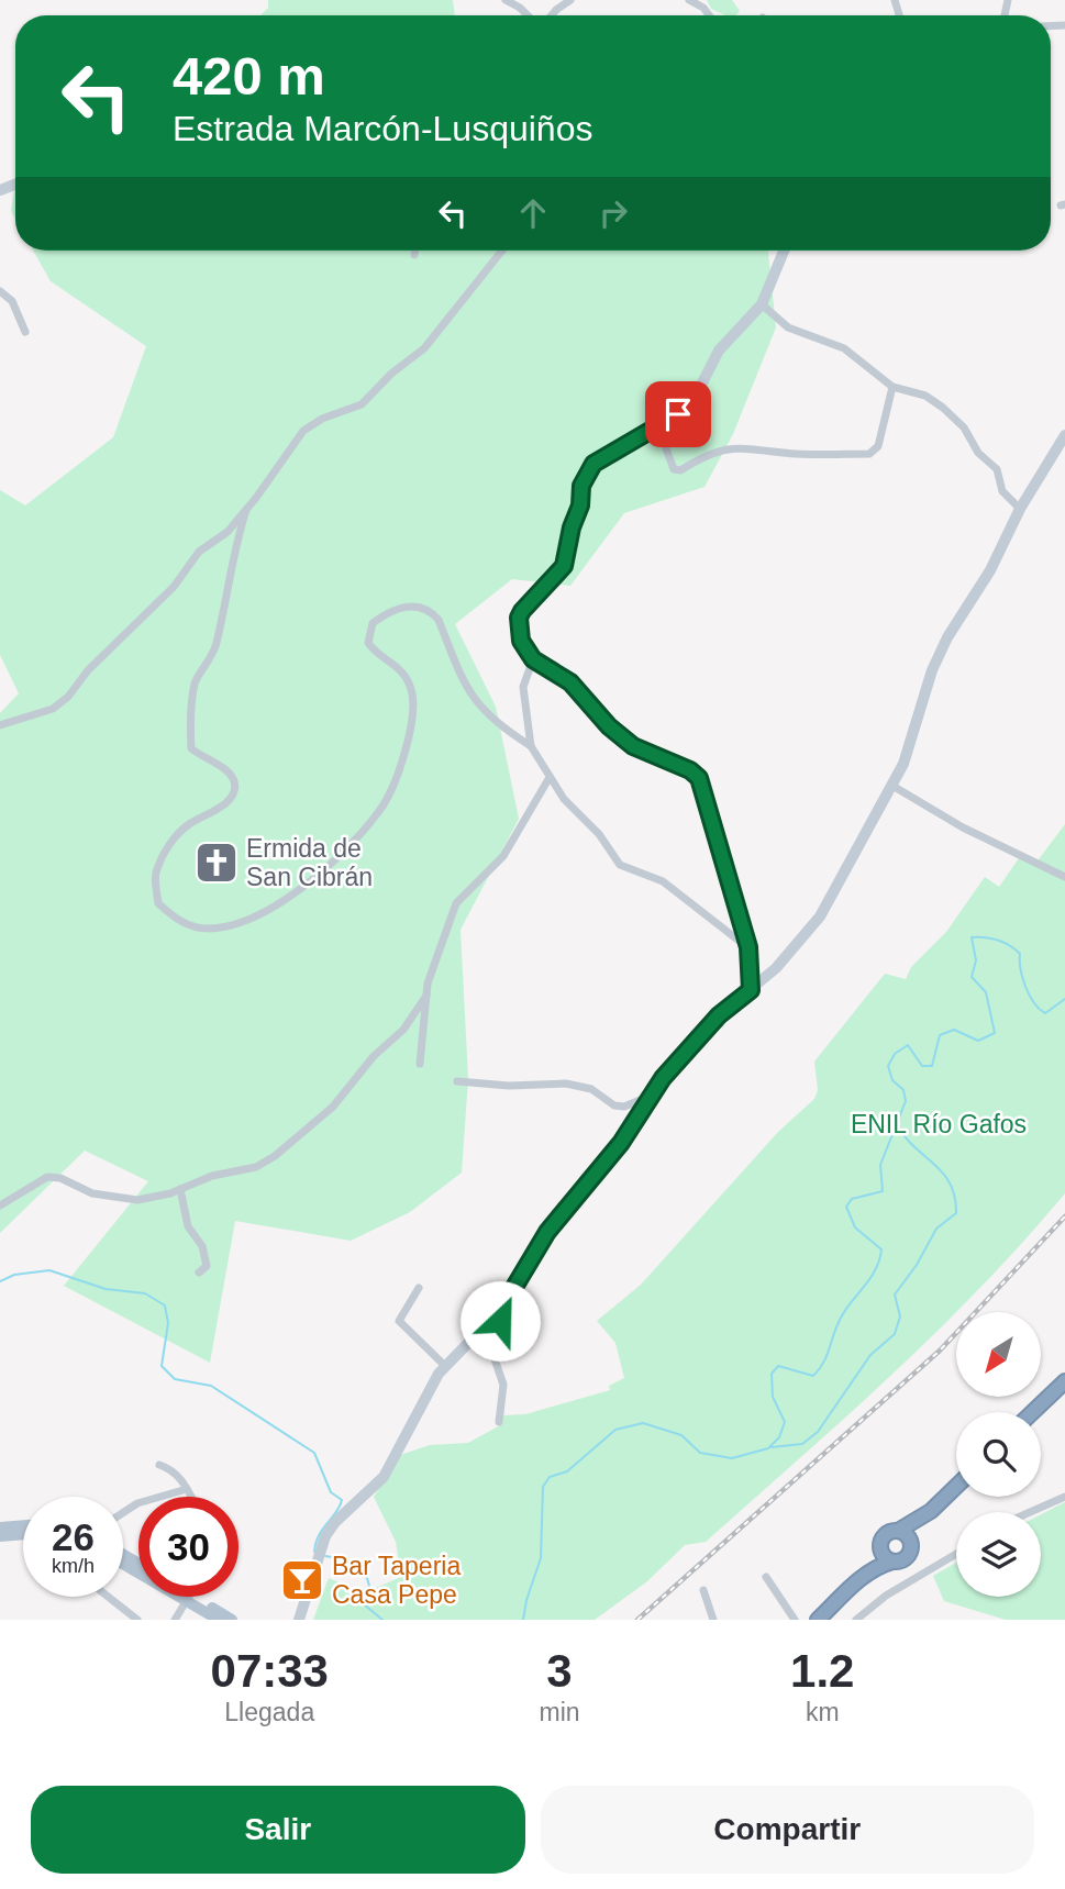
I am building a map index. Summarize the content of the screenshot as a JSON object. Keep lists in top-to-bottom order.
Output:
{
  "parks": ["ENIL Río Gafos"],
  "places": {
    "church": ["Ermida de San Cibrán"],
    "bar": ["Bar Taperia Casa Pepe"]
  },
  "north": "bottom left",
  "page": {
    "turn": ["420 m", "Estrada Marcón-Lusquiños"],
    "speed": "26 km/h",
    "limit": "30",
    "eta": [
      "07:33",
      "Llegada",
      "3",
      "min",
      "1.2",
      "km"
    ],
    "buttons": ["Salir", "Compartir"]
  }
}
